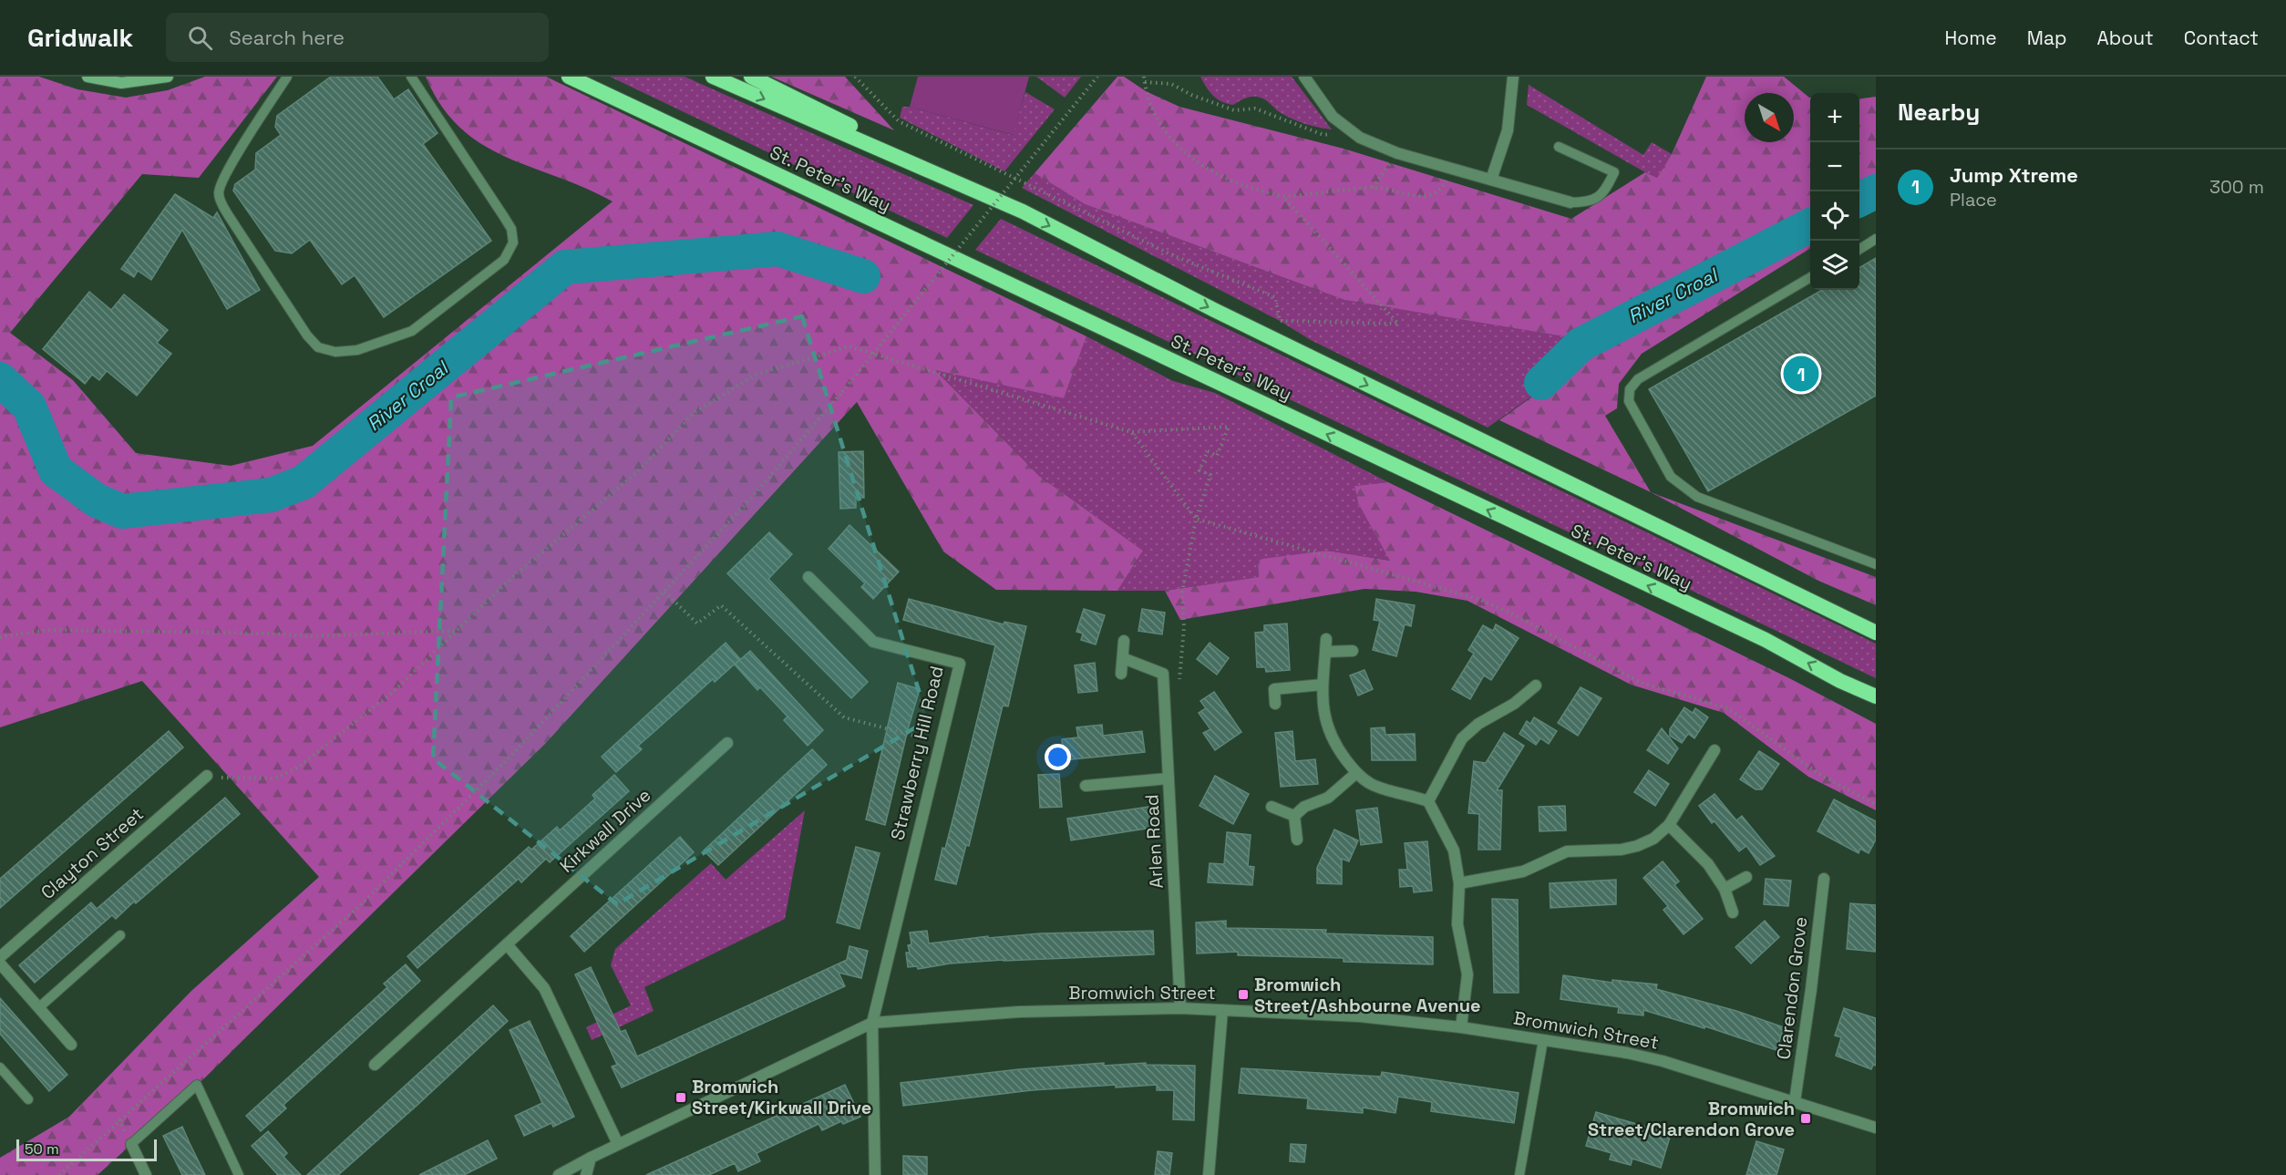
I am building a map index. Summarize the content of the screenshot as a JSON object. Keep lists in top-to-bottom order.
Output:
{
  "streets": {
    "highway": ["St. Peter's Way"],
    "street": [
      "Strawberry Hill Road",
      "Kirkwall Drive",
      "Arlen Road",
      "Clayton Street",
      "Clarendon Grove",
      "Bromwich Street"
    ]
  },
  "crossings": [
    ["Strawberry Hill Road", "Bromwich Street"],
    ["Arlen Road", "Bromwich Street"],
    ["Clarendon Grove", "Bromwich Street"]
  ],
  "water": ["River Croal"],
  "places": {
    "transit": ["Bromwich Street/Ashbourne Avenue", "Bromwich Street/Kirkwall Drive", "Bromwich Street/Clarendon Grove"]
  },
  "scale_bar": "50 m",
  "north": "bottom right",
  "page": {
    "header": "Gridwalk",
    "search": "Search here",
    "nav": [
      "Home",
      "Map",
      "About",
      "Contact"
    ],
    "heading": "Nearby",
    "map_buttons": ["+", "−"],
    "list": [
      {
        "mark": "1",
        "name": "Jump Xtreme",
        "note": "Place",
        "value": "300 m"
      }
    ],
    "pins": "1",
    "scale": "50 m"
  }
}
